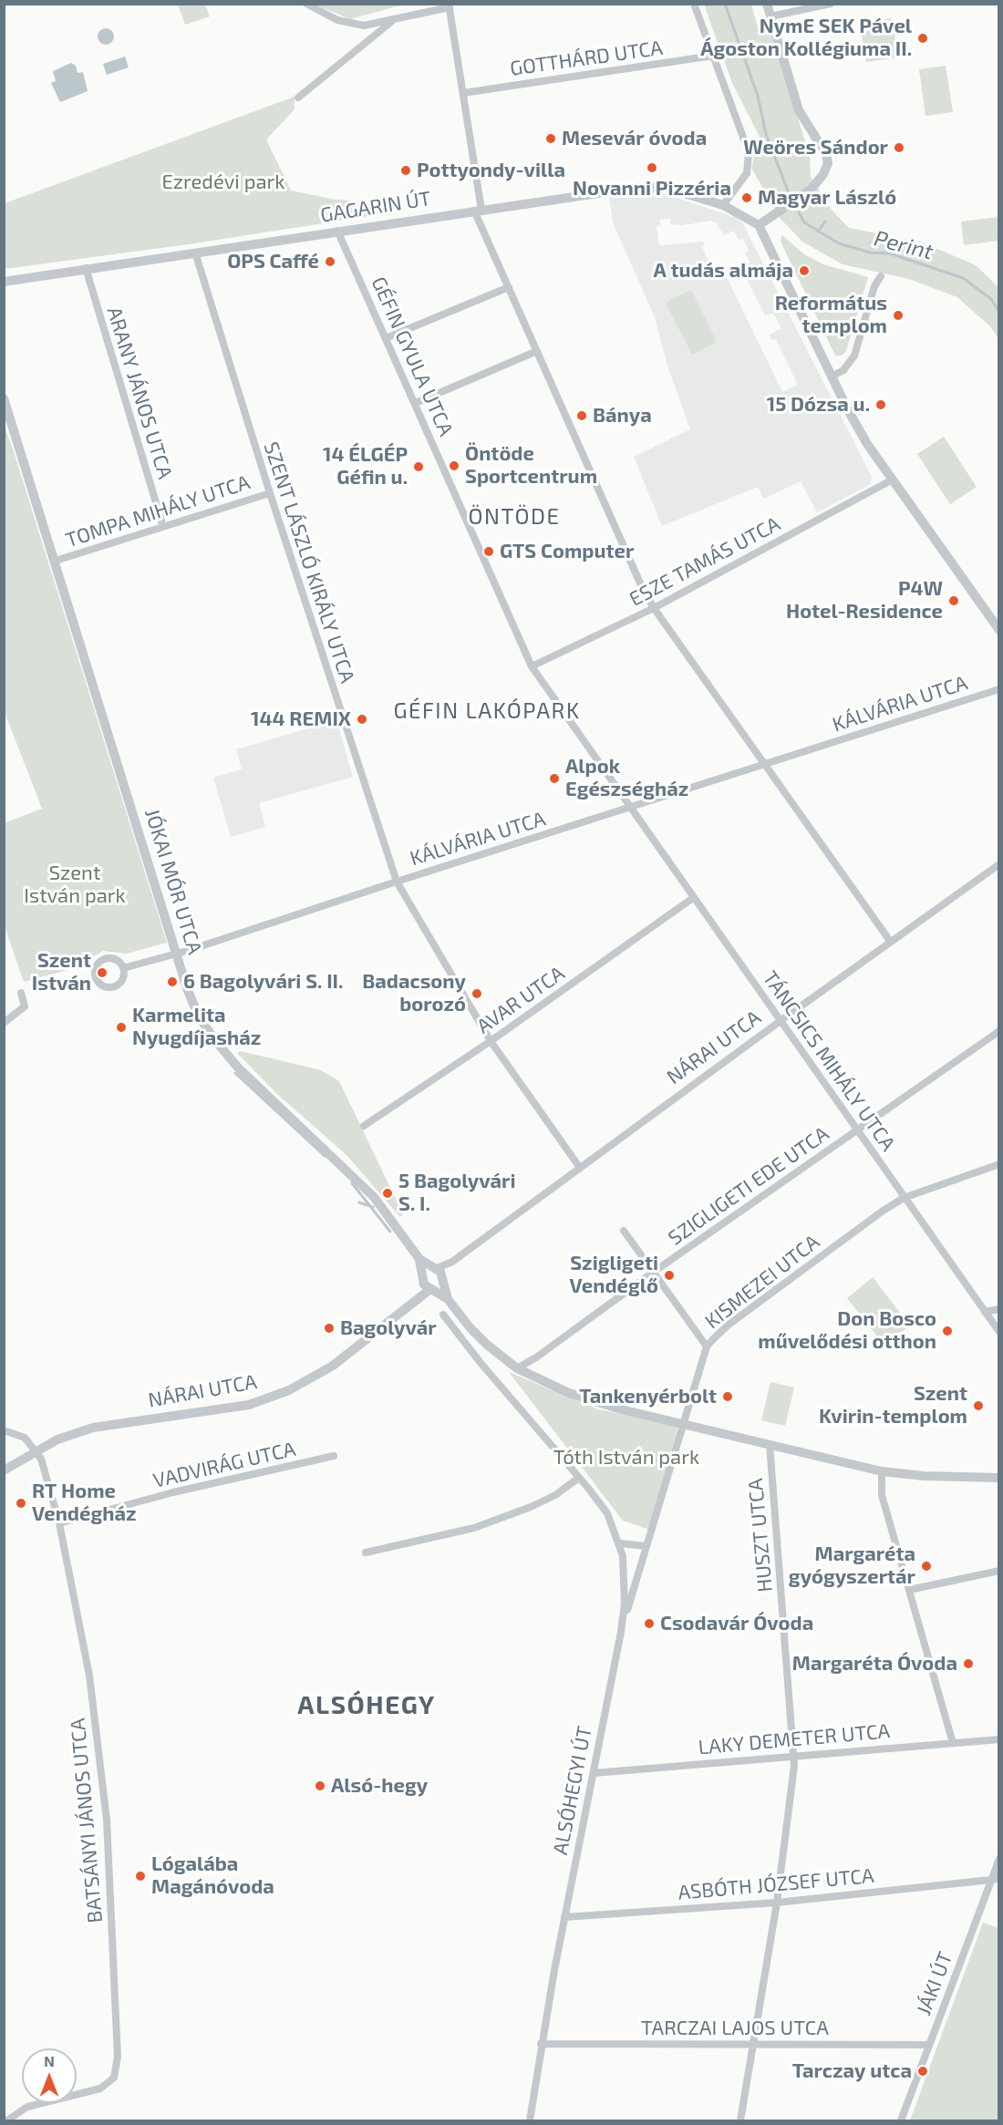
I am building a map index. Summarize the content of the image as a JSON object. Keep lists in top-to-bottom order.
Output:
{
  "streets": {
    "street": [
      "GOTTHÁRD UTCA",
      "GAGARIN ÚT",
      "GÉFIN GYULA UTCA",
      "ARANY JÁNOS UTCA",
      "TOMPA MIHÁLY UTCA",
      "ESZE TAMÁS UTCA",
      "SZENT LÁSZLÓ KIRÁLY UTCA",
      "KÁLVÁRIA UTCA",
      "JÓKAI MÓR UTCA",
      "AVAR UTCA",
      "NÁRAI UTCA",
      "TÁNCSICS MIHÁLY UTCA",
      "SZIGLIGETI EDE UTCA",
      "KISMEZEI UTCA",
      "VADVIRÁG UTCA",
      "HUSZT UTCA",
      "LAKY DEMETER UTCA",
      "ALSÓHEGYI ÚT",
      "BATSÁNYI JÁNOS UTCA",
      "ASBÓTH JÓZSEF UTCA",
      "JÁKI ÚT",
      "TARCZAI LAJOS UTCA"
    ]
  },
  "crossings": [
    ["GAGARIN ÚT", "GÉFIN GYULA UTCA"],
    ["GAGARIN ÚT", "ARANY JÁNOS UTCA"],
    ["GAGARIN ÚT", "SZENT LÁSZLÓ KIRÁLY UTCA"],
    ["GÉFIN GYULA UTCA", "ESZE TAMÁS UTCA"],
    ["GÉFIN GYULA UTCA", "KÁLVÁRIA UTCA"],
    ["GÉFIN GYULA UTCA", "TÁNCSICS MIHÁLY UTCA"],
    ["ARANY JÁNOS UTCA", "TOMPA MIHÁLY UTCA"],
    ["TOMPA MIHÁLY UTCA", "SZENT LÁSZLÓ KIRÁLY UTCA"],
    ["TOMPA MIHÁLY UTCA", "JÓKAI MÓR UTCA"],
    ["SZENT LÁSZLÓ KIRÁLY UTCA", "KÁLVÁRIA UTCA"],
    ["SZENT LÁSZLÓ KIRÁLY UTCA", "AVAR UTCA"],
    ["SZENT LÁSZLÓ KIRÁLY UTCA", "NÁRAI UTCA"],
    ["KÁLVÁRIA UTCA", "JÓKAI MÓR UTCA"],
    ["KÁLVÁRIA UTCA", "TÁNCSICS MIHÁLY UTCA"],
    ["JÓKAI MÓR UTCA", "NÁRAI UTCA"],
    ["AVAR UTCA", "TÁNCSICS MIHÁLY UTCA"],
    ["NÁRAI UTCA", "TÁNCSICS MIHÁLY UTCA"],
    ["NÁRAI UTCA", "BATSÁNYI JÁNOS UTCA"],
    ["TÁNCSICS MIHÁLY UTCA", "SZIGLIGETI EDE UTCA"],
    ["TÁNCSICS MIHÁLY UTCA", "KISMEZEI UTCA"],
    ["KISMEZEI UTCA", "ALSÓHEGYI ÚT"],
    ["VADVIRÁG UTCA", "BATSÁNYI JÁNOS UTCA"],
    ["HUSZT UTCA", "LAKY DEMETER UTCA"],
    ["HUSZT UTCA", "ASBÓTH JÓZSEF UTCA"],
    ["HUSZT UTCA", "TARCZAI LAJOS UTCA"],
    ["LAKY DEMETER UTCA", "ALSÓHEGYI ÚT"],
    ["ALSÓHEGYI ÚT", "ASBÓTH JÓZSEF UTCA"],
    ["ALSÓHEGYI ÚT", "TARCZAI LAJOS UTCA"],
    ["ASBÓTH JÓZSEF UTCA", "JÁKI ÚT"],
    ["JÁKI ÚT", "TARCZAI LAJOS UTCA"]
  ],
  "districts": ["ÖNTÖDE", "GÉFIN LAKÓPARK", "ALSÓHEGY"],
  "water": ["Perint"],
  "parks": ["Ezredévi park", "Szent István park", "Tóth István park"],
  "places": [
    "NymE SEK Pável Ágoston Kollégiuma II.",
    "Mesevár óvoda",
    "Weöres Sándor",
    "Novanni Pizzéria",
    "Pottyondy-villa",
    "Magyar László",
    "OPS Caffé",
    "A tudás almája",
    "Református templom",
    "15 Dózsa u.",
    "Bánya",
    "Öntöde Sportcentrum",
    "14 ÉLGÉP Géfin u.",
    "GTS Computer",
    "P4W Hotel-Residence",
    "144 REMIX",
    "Alpok Egészségház",
    "Szent István",
    "6 Bagolyvári S. II.",
    "Badacsony borozó",
    "Karmelita Nyugdíjasház",
    "5 Bagolyvári S. I.",
    "Szigligeti Vendéglő",
    "Bagolyvár",
    "Don Bosco művelődési otthon",
    "Tankenyérbolt",
    "Szent Kvirin-templom",
    "RT Home Vendégház",
    "Margaréta gyógyszertár",
    "Csodavár Óvoda",
    "Margaréta Óvoda",
    "Alsó-hegy",
    "Lógalába Magánóvoda",
    "Tarczay utca"
  ],
  "north": "top"
}
